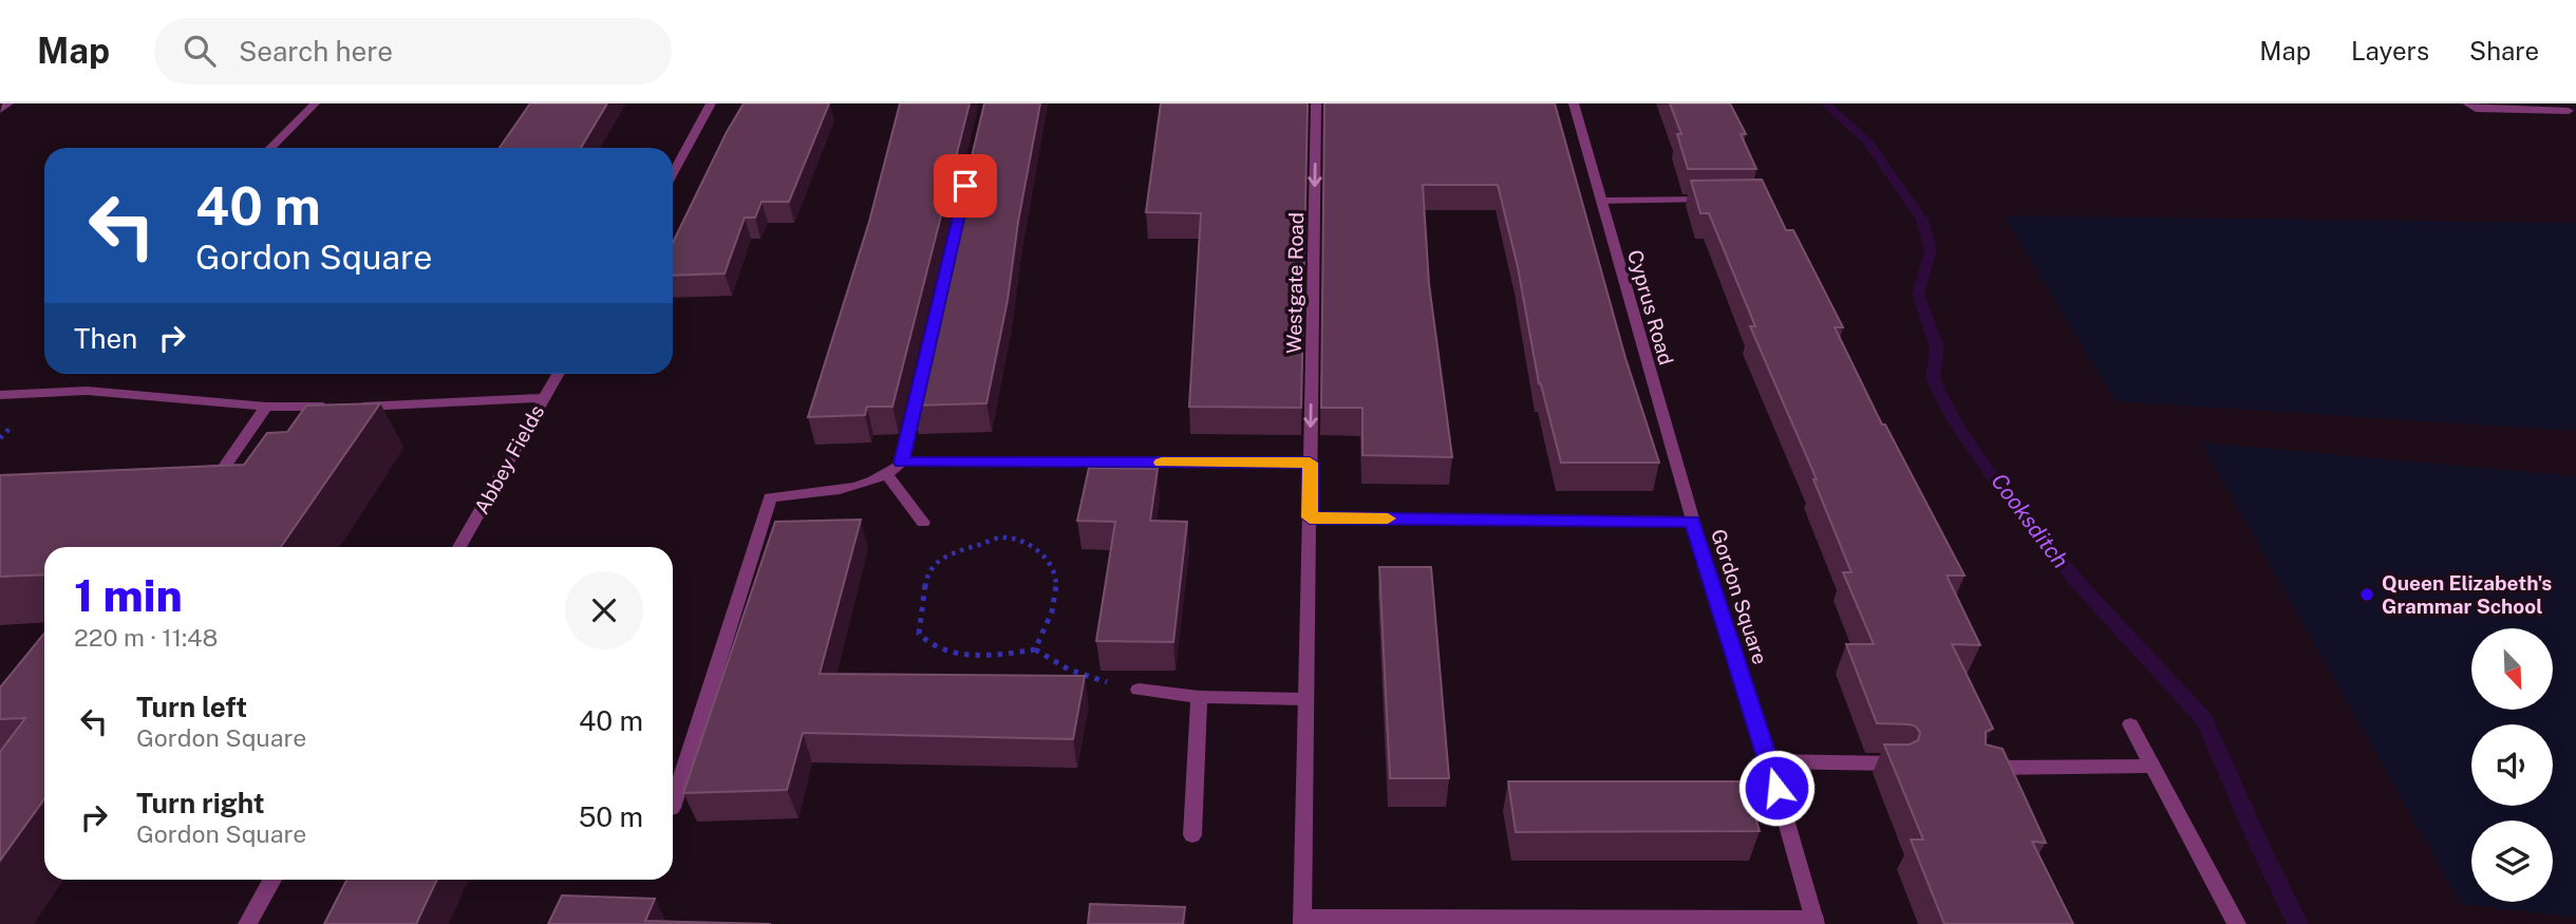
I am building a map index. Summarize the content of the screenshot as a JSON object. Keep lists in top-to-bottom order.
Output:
{
  "streets": {
    "street": [
      "Westgate Road",
      "Cyprus Road",
      "Abbey Fields",
      "Gordon Square"
    ]
  },
  "crossings": [
    ["Cyprus Road", "Gordon Square"]
  ],
  "one_way": ["Westgate Road"],
  "water": ["Cooksditch"],
  "places": ["Queen Elizabeth's Grammar School"],
  "north": "bottom right",
  "page": {
    "header": "Map",
    "search": "Search here",
    "nav": ["Map", "Layers", "Share"],
    "turn": ["40 m", "Gordon Square"],
    "then": "Then",
    "heading": ["1 min", "220 m · 11:48"],
    "list": [
      {
        "name": "Turn left",
        "note": "Gordon Square",
        "value": "40 m"
      },
      {
        "name": "Turn right",
        "note": "Gordon Square",
        "value": "50 m"
      }
    ]
  }
}
